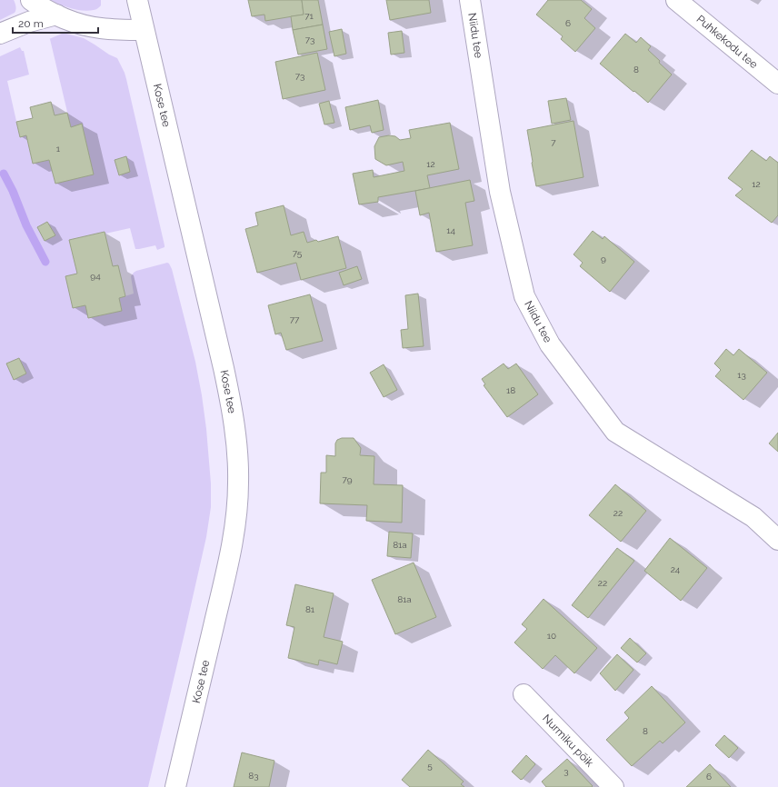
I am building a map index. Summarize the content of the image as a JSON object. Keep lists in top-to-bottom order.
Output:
{
  "streets": {
    "street": [
      "Niidu tee",
      "Puhkekodu tee",
      "Kose tee",
      "Nurmiku põik"
    ]
  },
  "house_numbers": [
    "71",
    "6",
    "73",
    "8",
    "73",
    "7",
    "1",
    "12",
    "12",
    "14",
    "75",
    "9",
    "94",
    "77",
    "13",
    "18",
    "79",
    "22",
    "81a",
    "24",
    "22",
    "81a",
    "81",
    "10",
    "8",
    "5",
    "3",
    "83",
    "6"
  ],
  "scale_bar": "20 m"
}
